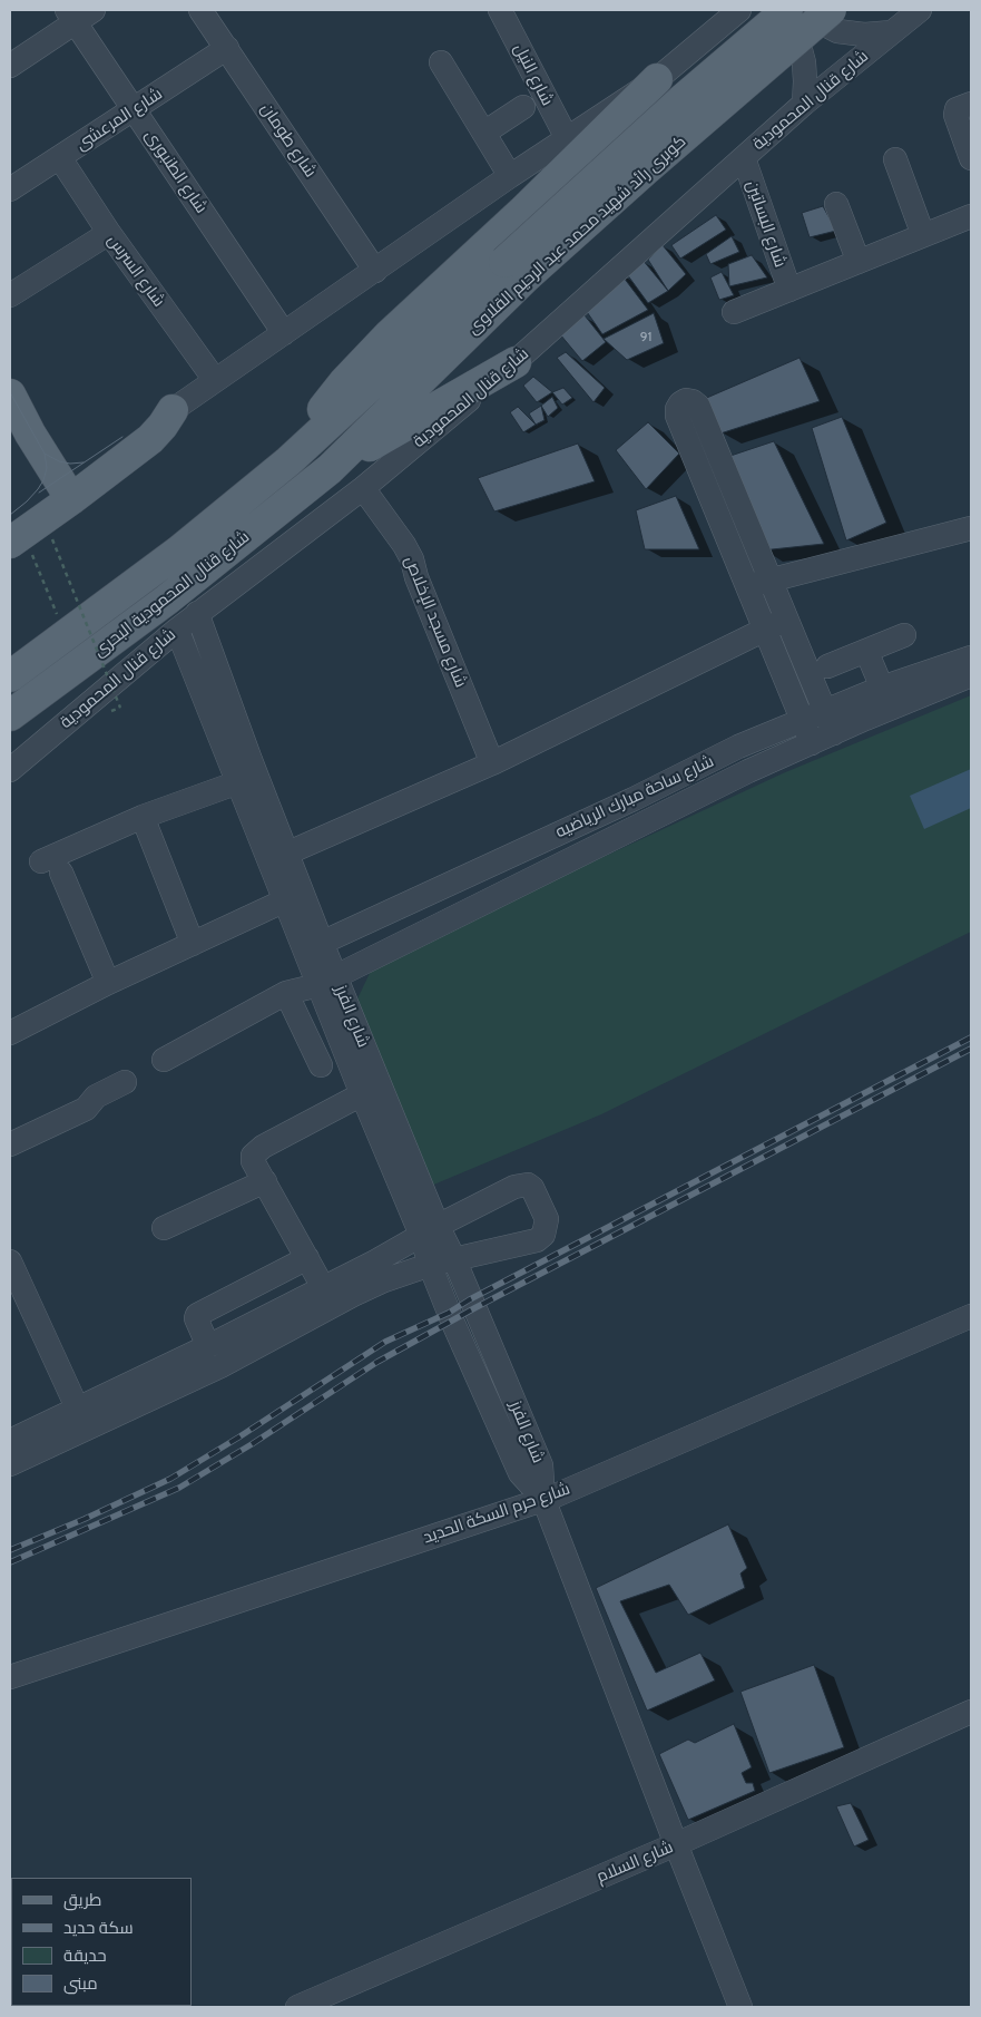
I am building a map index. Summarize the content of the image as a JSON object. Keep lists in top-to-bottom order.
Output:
{
  "streets": {
    "main road": ["كوبرى رائد شهيد محمد عبد الرحيم القلاوى", "شارع قنال المحمودية البحرى"],
    "street": [
      "شارع النيل",
      "شارع قنال المحمودية",
      "شارع المرعشى",
      "شارع طومان",
      "شارع الطنبورى",
      "شارع البساتين",
      "شارع السرس",
      "شارع مسجد الإخلاص",
      "شارع ساحة مبارك الرياضيه",
      "شارع الفرز",
      "شارع حرم السكة الحديد",
      "شارع السلام"
    ]
  },
  "crossings": [
    ["شارع قنال المحمودية", "شارع البساتين"],
    ["شارع قنال المحمودية", "شارع مسجد الإخلاص"],
    ["شارع قنال المحمودية", "شارع الفرز"],
    ["شارع المرعشى", "شارع طومان"],
    ["شارع المرعشى", "شارع الطنبورى"],
    ["شارع المرعشى", "شارع السرس"],
    ["كوبرى رائد شهيد محمد عبد الرحيم القلاوى", "شارع قنال المحمودية البحرى"],
    ["شارع ساحة مبارك الرياضيه", "شارع الفرز"],
    ["شارع الفرز", "شارع حرم السكة الحديد"]
  ],
  "house_numbers": ["91"],
  "legend": [
    "طريق",
    "سكة حديد",
    "حديقة",
    "مبنى"
  ]
}
